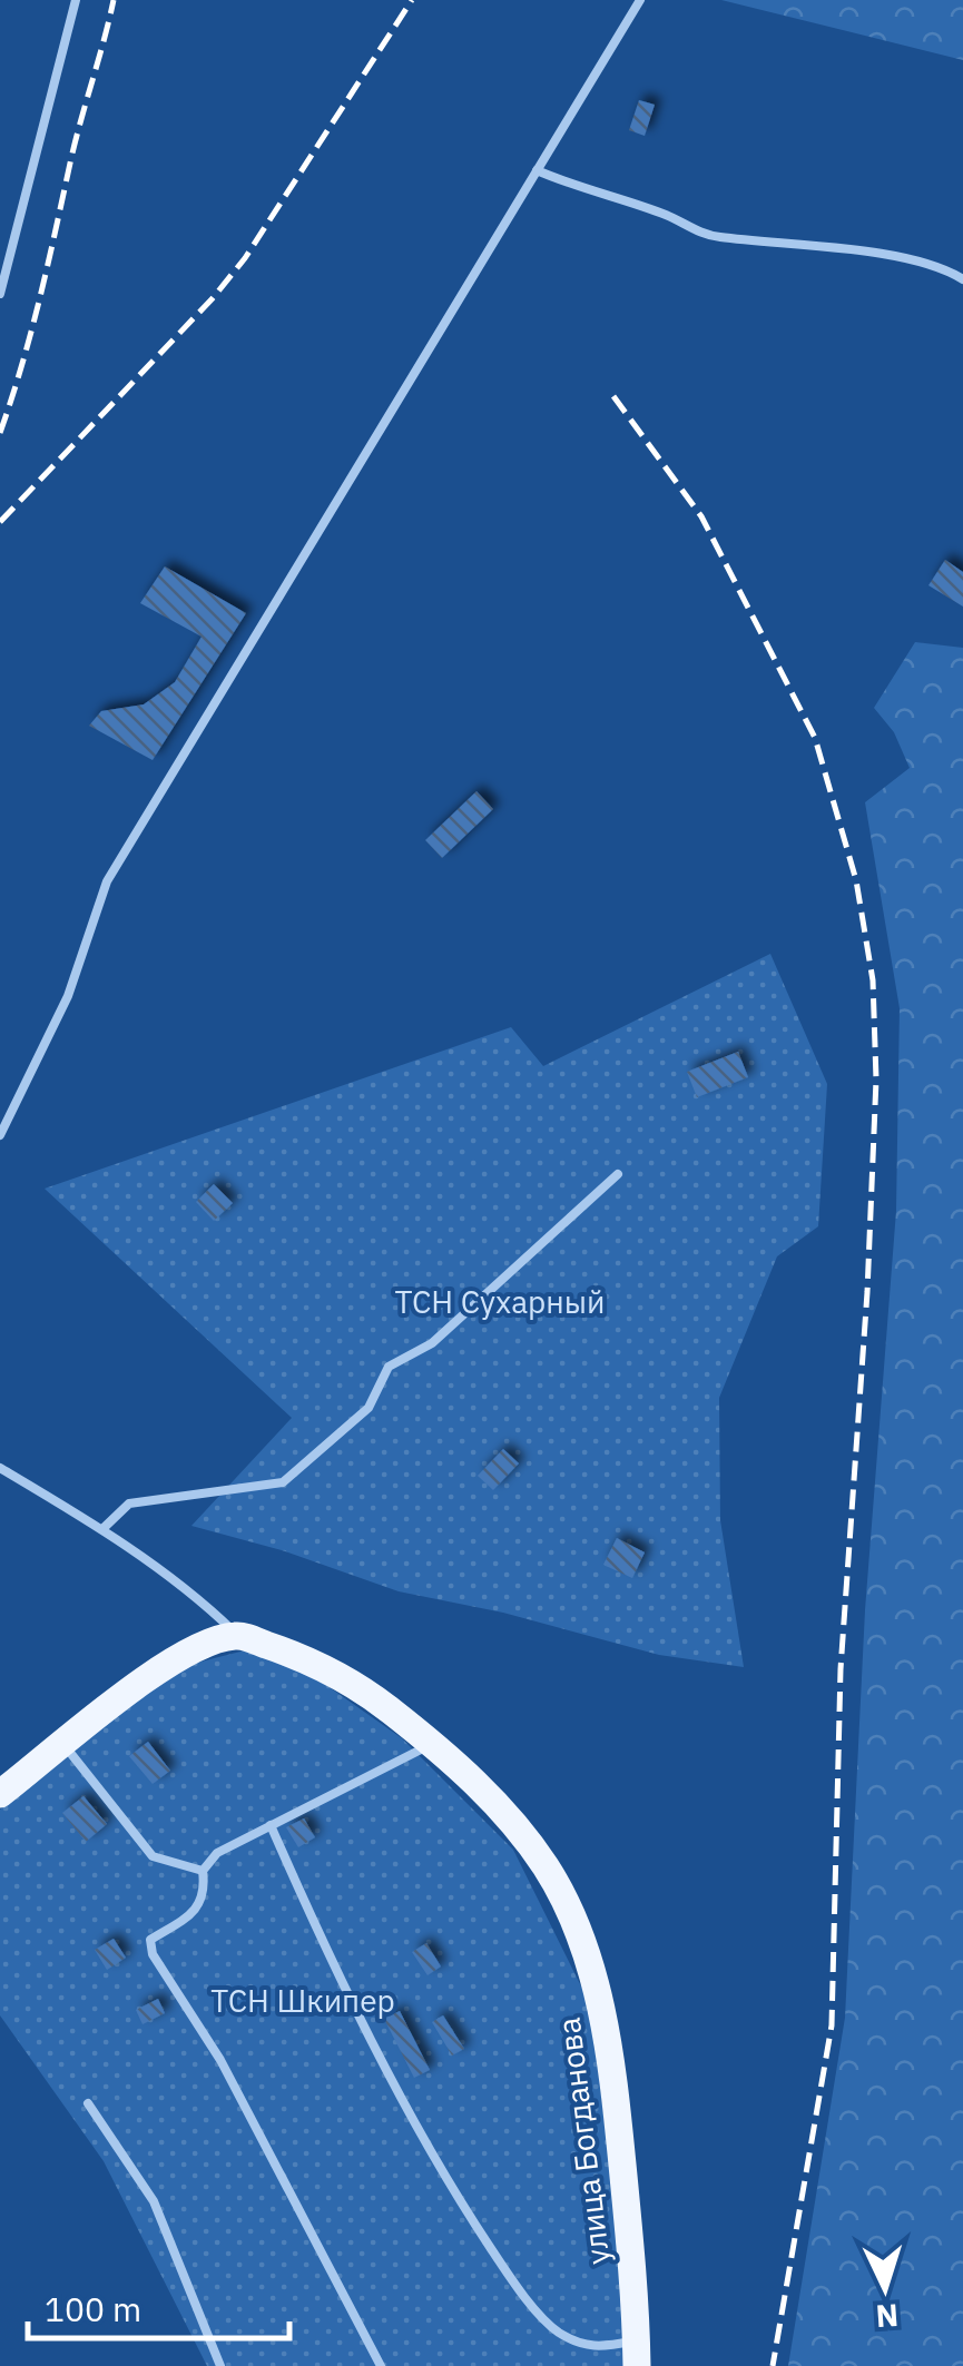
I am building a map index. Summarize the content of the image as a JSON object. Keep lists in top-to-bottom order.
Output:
{
  "streets": {
    "main road": ["улица Богданова"]
  },
  "parks": ["ТСН Сухарный", "ТСН Шкипер"],
  "scale_bar": "100 m",
  "north": "bottom"
}
